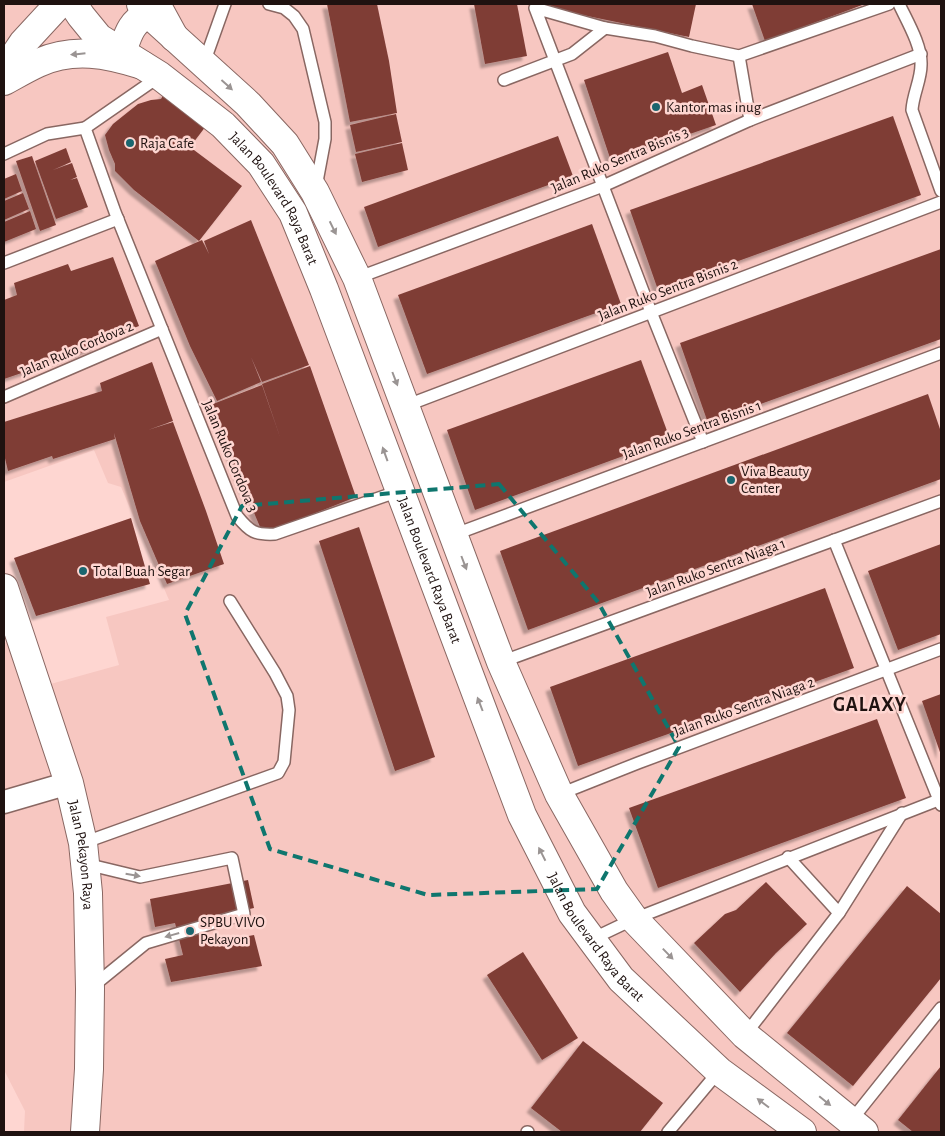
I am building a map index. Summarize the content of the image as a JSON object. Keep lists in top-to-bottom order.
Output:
{
  "streets": {
    "main road": ["Jalan Boulevard Raya Barat", "Jalan Pekayon Raya"],
    "lane": [
      "Jalan Ruko Sentra Bisnis 3",
      "Jalan Ruko Sentra Bisnis 2",
      "Jalan Ruko Cordova 2",
      "Jalan Ruko Sentra Bisnis 1",
      "Jalan Ruko Cordova 3",
      "Jalan Ruko Sentra Niaga 1",
      "Jalan Ruko Sentra Niaga 2"
    ]
  },
  "crossings": [
    ["Jalan Boulevard Raya Barat", "Jalan Ruko Cordova 3"],
    ["Jalan Ruko Cordova 2", "Jalan Ruko Cordova 3"]
  ],
  "districts": ["GALAXY"],
  "places": [
    "Kantor mas inug",
    "Raja Cafe",
    "Viva Beauty Center",
    "Total Buah Segar",
    "SPBU VIVO Pekayon"
  ]
}
